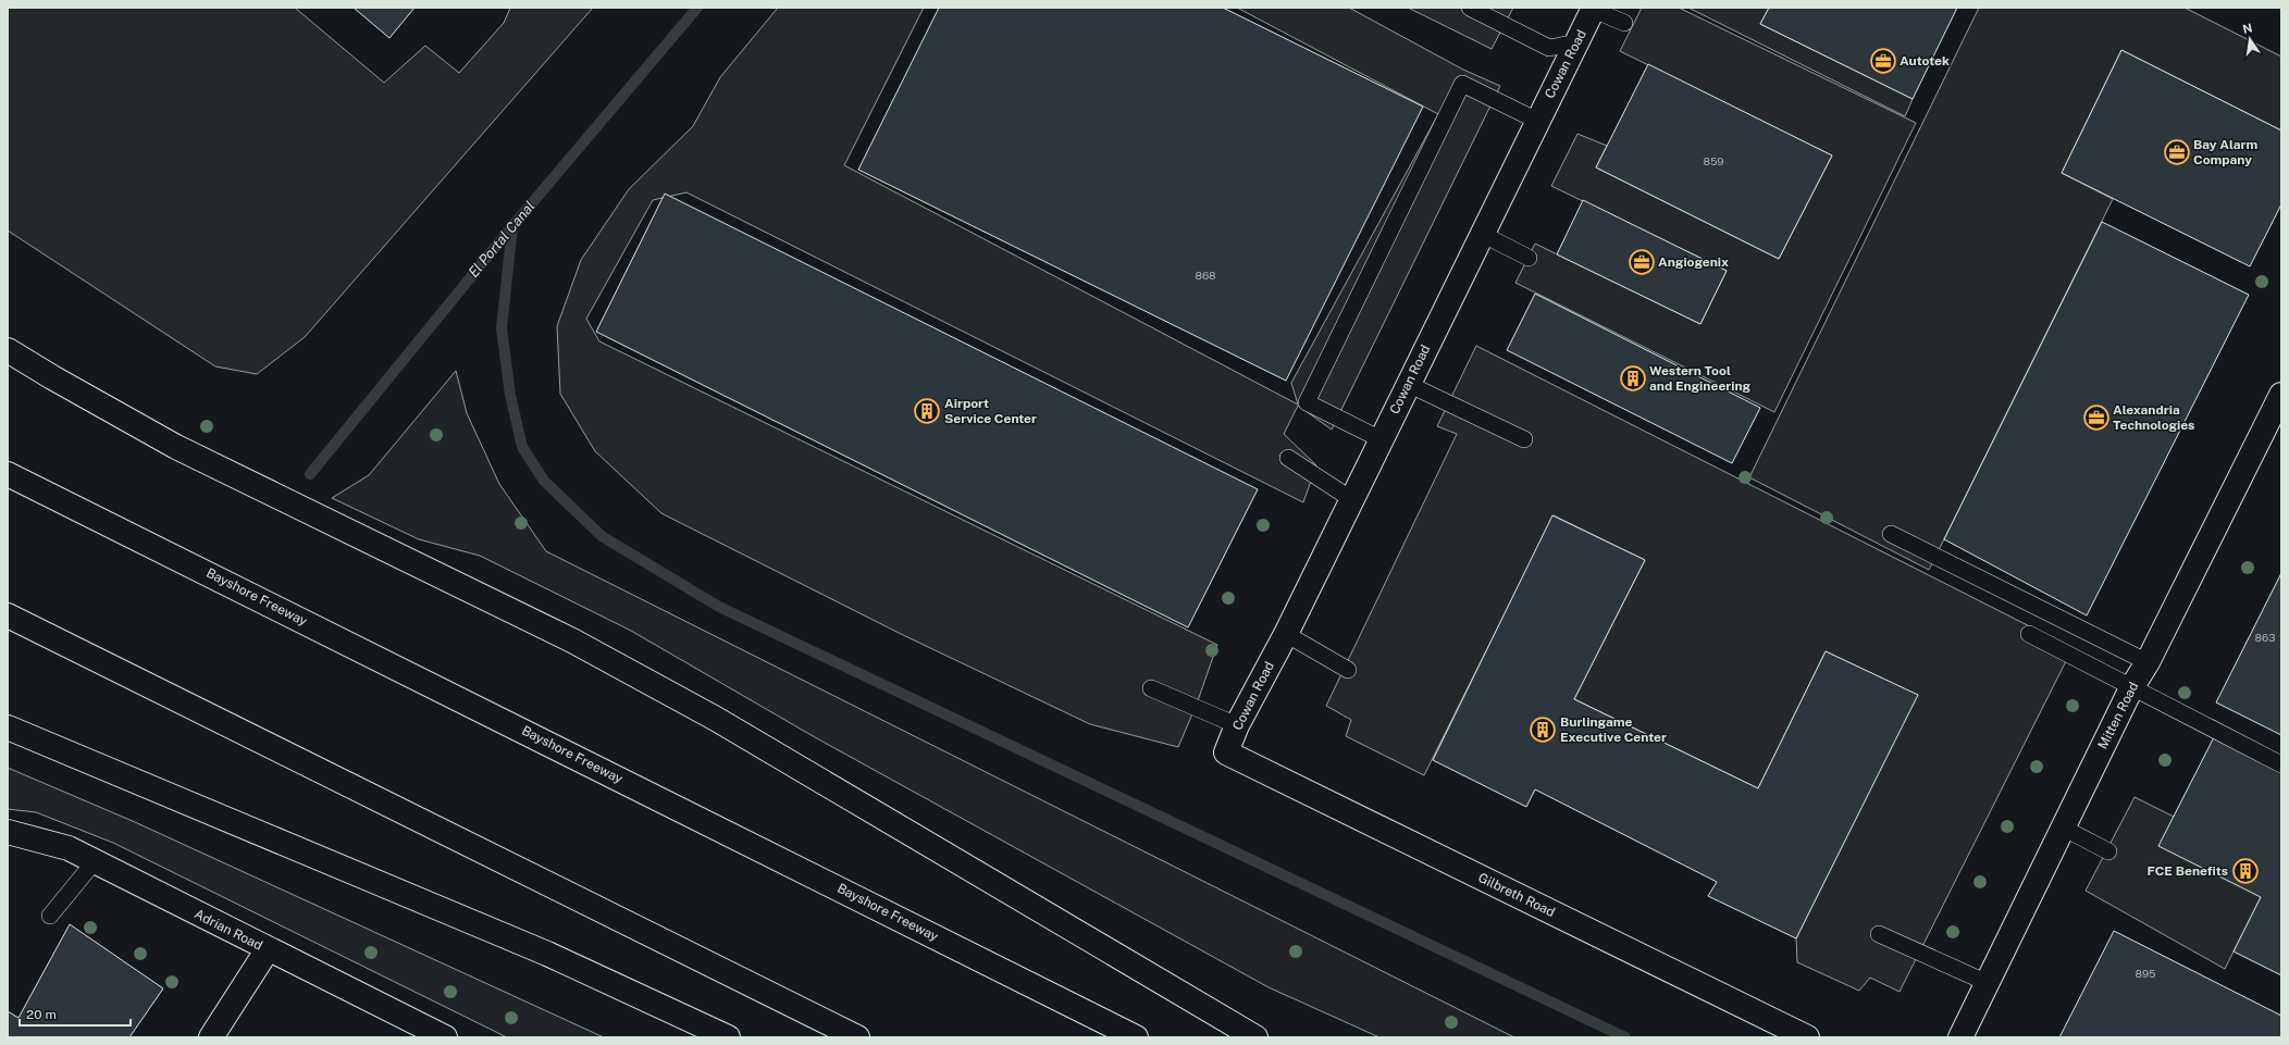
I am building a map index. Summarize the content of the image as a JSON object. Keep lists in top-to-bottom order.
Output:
{
  "streets": {
    "main road": [
      "Cowan Road",
      "Bayshore Freeway",
      "Mitten Road",
      "Gilbreth Road",
      "Adrian Road"
    ]
  },
  "crossings": [
    ["Cowan Road", "Gilbreth Road"]
  ],
  "water": ["El Portal Canal"],
  "places": {
    "office": [
      "Autotek",
      "Bay Alarm Company",
      "Angiogenix",
      "Alexandria Technologies"
    ],
    "building": [
      "Western Tool and Engineering",
      "Airport Service Center",
      "Burlingame Executive Center",
      "FCE Benefits"
    ]
  },
  "house_numbers": [
    "859",
    "868",
    "863",
    "895"
  ],
  "scale_bar": "20 m",
  "north": "top"
}
